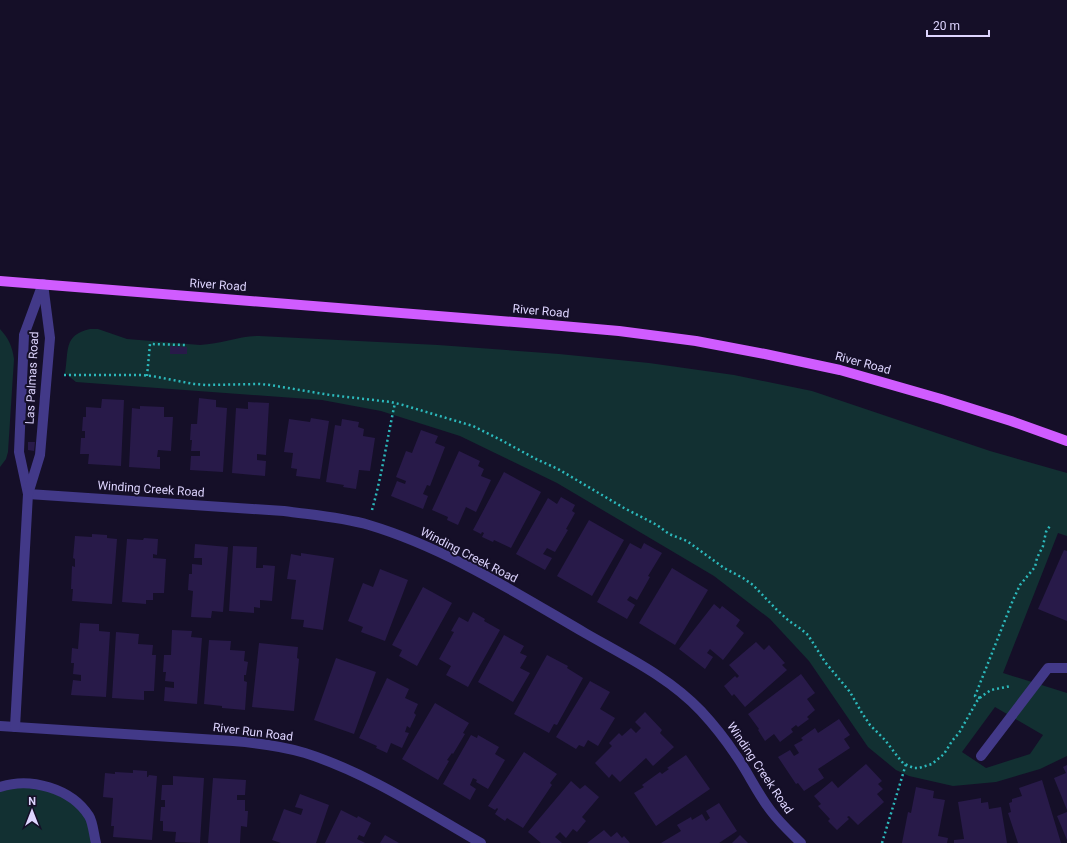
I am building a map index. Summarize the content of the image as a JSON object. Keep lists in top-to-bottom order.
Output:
{
  "streets": {
    "main road": ["River Road"],
    "street": ["Las Palmas Road", "Winding Creek Road", "River Run Road"]
  },
  "crossings": [
    ["River Road", "Las Palmas Road"],
    ["Las Palmas Road", "Winding Creek Road"],
    ["Las Palmas Road", "River Run Road"]
  ],
  "scale_bar": "20 m",
  "north": "top"
}
